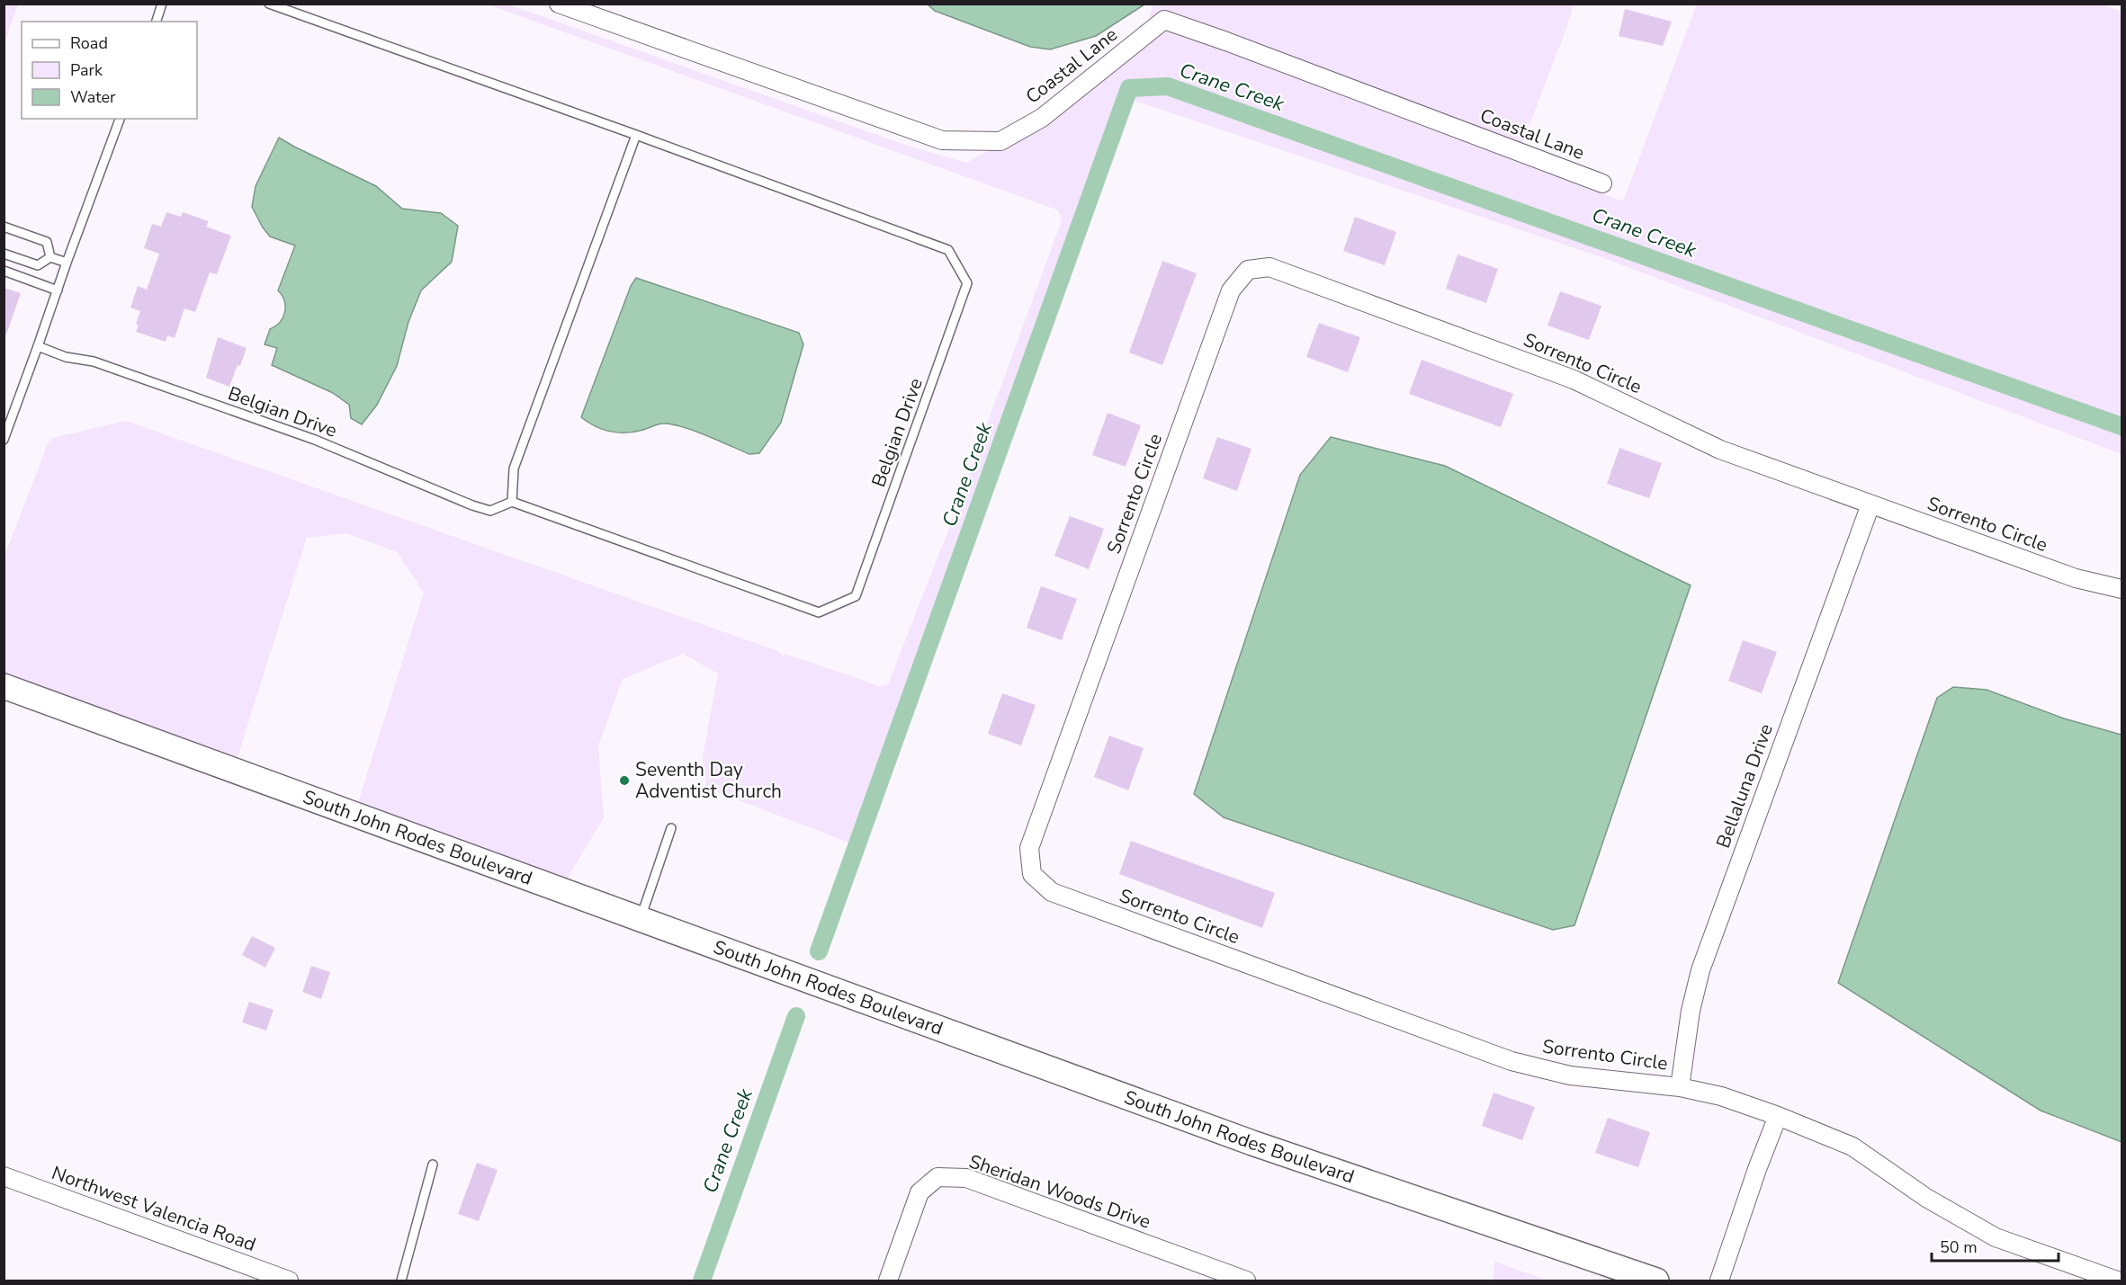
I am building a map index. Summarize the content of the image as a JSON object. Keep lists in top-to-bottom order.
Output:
{
  "streets": {
    "main road": ["South John Rodes Boulevard"],
    "street": [
      "Coastal Lane",
      "Sorrento Circle",
      "Bellaluna Drive",
      "Sheridan Woods Drive",
      "Northwest Valencia Road"
    ],
    "lane": ["Belgian Drive"]
  },
  "crossings": [
    ["Sorrento Circle", "Bellaluna Drive"]
  ],
  "water": ["Crane Creek"],
  "places": ["Seventh Day Adventist Church"],
  "legend": ["Road", "Park", "Water"],
  "scale_bar": "50 m"
}
